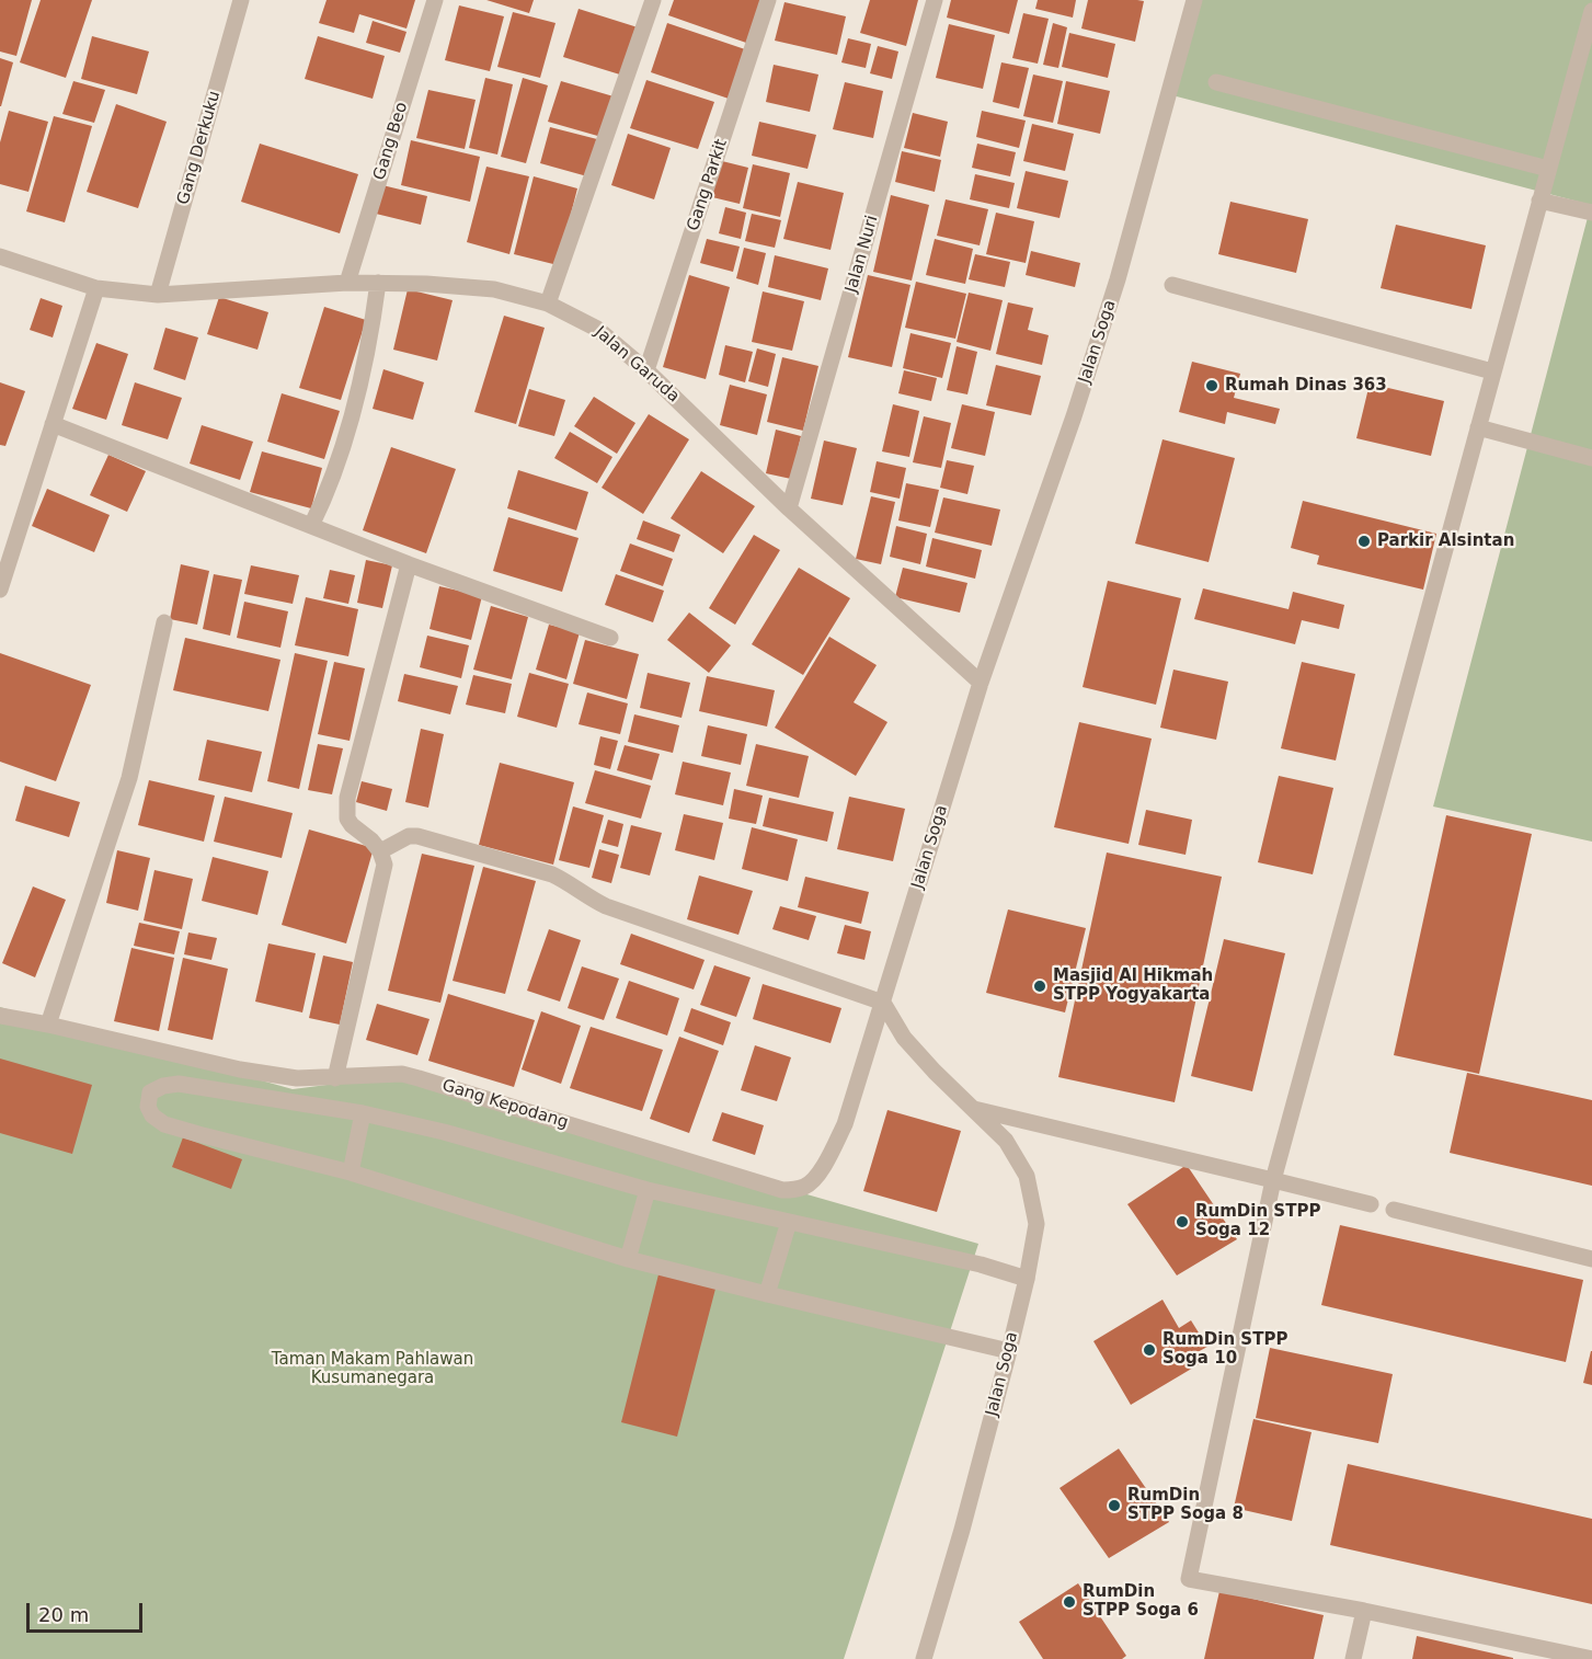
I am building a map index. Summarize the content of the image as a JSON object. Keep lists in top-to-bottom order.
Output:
{
  "streets": {
    "street": [
      "Gang Beo",
      "Gang Derkuku",
      "Gang Parkit",
      "Jalan Nuri",
      "Jalan Soga",
      "Jalan Garuda",
      "Gang Kepodang"
    ]
  },
  "crossings": [
    ["Gang Beo", "Jalan Garuda"],
    ["Gang Derkuku", "Jalan Garuda"],
    ["Gang Parkit", "Jalan Garuda"],
    ["Jalan Nuri", "Jalan Garuda"],
    ["Jalan Soga", "Jalan Garuda"],
    ["Jalan Soga", "Gang Kepodang"]
  ],
  "parks": ["Taman Makam Pahlawan Kusumanegara"],
  "places": [
    "Rumah Dinas 363",
    "Parkir Alsintan",
    "Masjid Al Hikmah STPP Yogyakarta",
    "RumDin STPP Soga 12",
    "RumDin STPP Soga 10",
    "RumDin STPP Soga 8",
    "RumDin STPP Soga 6"
  ],
  "scale_bar": "20 m"
}
